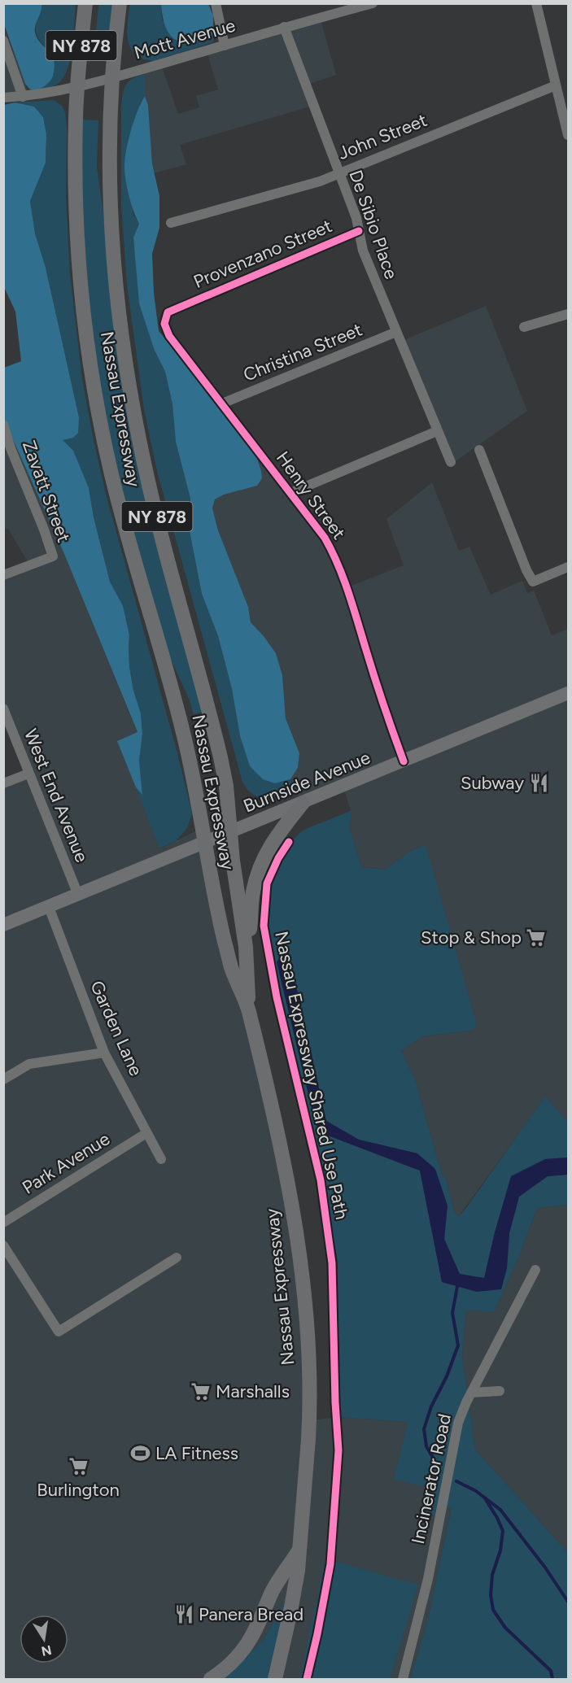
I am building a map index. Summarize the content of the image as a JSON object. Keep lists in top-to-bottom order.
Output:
{
  "streets": {
    "highway": ["NY 878", "Nassau Expressway"],
    "main road": ["Burnside Avenue"],
    "street": [
      "Mott Avenue",
      "John Street",
      "De Sibio Place",
      "Provenzano Street",
      "Christina Street",
      "Zavatt Street",
      "Henry Street",
      "West End Avenue",
      "Garden Lane",
      "Park Avenue",
      "Incinerator Road"
    ],
    "cycle path": ["Nassau Expressway Shared Use Path"]
  },
  "crossings": [
    ["Mott Avenue", "De Sibio Place"],
    ["Mott Avenue", "Nassau Expressway"],
    ["John Street", "De Sibio Place"],
    ["De Sibio Place", "Provenzano Street"],
    ["De Sibio Place", "Christina Street"],
    ["Provenzano Street", "Henry Street"],
    ["Christina Street", "Henry Street"],
    ["Nassau Expressway", "Burnside Avenue"],
    ["Henry Street", "Burnside Avenue"],
    ["Burnside Avenue", "West End Avenue"],
    ["Burnside Avenue", "Garden Lane"],
    ["Garden Lane", "Park Avenue"]
  ],
  "places": {
    "restaurant": ["Subway", "Panera Bread"],
    "supermarket": ["Stop & Shop", "Marshalls", "Burlington"],
    "sports": ["LA Fitness"]
  },
  "north": "bottom"
}
